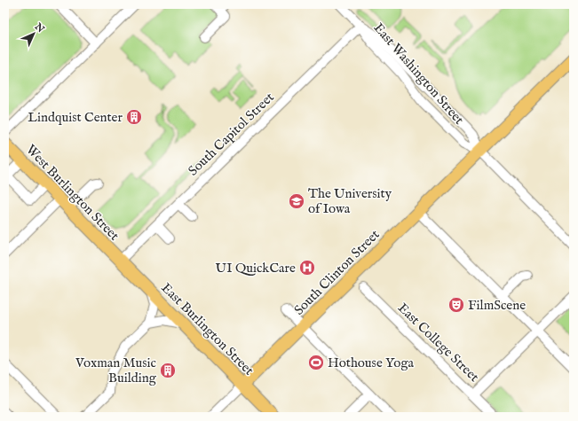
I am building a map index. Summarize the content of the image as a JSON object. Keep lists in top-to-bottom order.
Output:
{
  "streets": {
    "main road": ["West Burlington Street", "South Clinton Street", "East Burlington Street"],
    "street": ["East Washington Street", "South Capitol Street", "East College Street"]
  },
  "crossings": [
    ["East Washington Street", "South Capitol Street"],
    ["East Washington Street", "South Clinton Street"],
    ["South Capitol Street", "West Burlington Street"],
    ["South Capitol Street", "East Burlington Street"],
    ["West Burlington Street", "East Burlington Street"],
    ["South Clinton Street", "East Burlington Street"]
  ],
  "places": {
    "building": ["Lindquist Center", "Voxman Music Building"],
    "school or university": ["The University of Iowa"],
    "hospital": ["UI QuickCare"],
    "theatre": ["FilmScene"],
    "sports": ["Hothouse Yoga"]
  },
  "north": "top right"
}
